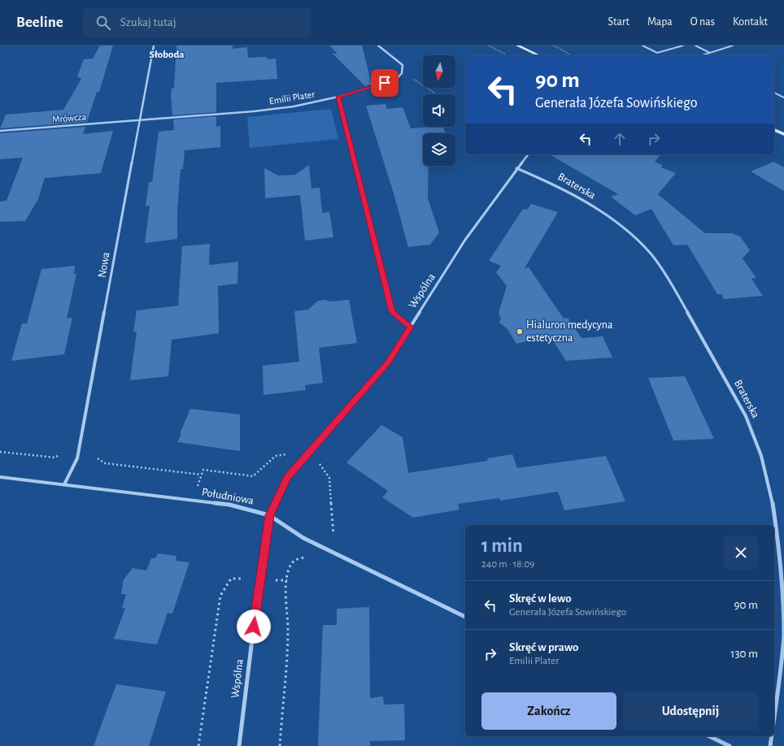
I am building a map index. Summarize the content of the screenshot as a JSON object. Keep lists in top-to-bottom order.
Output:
{
  "streets": {
    "street": [
      "Emilii Plater",
      "Mrówcza",
      "Braterska",
      "Nowa",
      "Wspólna",
      "Południowa"
    ]
  },
  "crossings": [
    ["Emilii Plater", "Mrówcza"],
    ["Emilii Plater", "Nowa"],
    ["Mrówcza", "Nowa"],
    ["Braterska", "Wspólna"],
    ["Nowa", "Południowa"],
    ["Wspólna", "Południowa"]
  ],
  "districts": ["Słoboda"],
  "places": ["Hialuron medycyna estetyczna"],
  "north": "bottom",
  "page": {
    "header": "Beeline",
    "search": "Szukaj tutaj",
    "nav": [
      "Start",
      "Mapa",
      "O nas",
      "Kontakt"
    ],
    "turn": ["90 m", "Generała Józefa Sowińskiego"],
    "heading": ["1 min", "240 m · 18:09"],
    "list": [
      {
        "name": "Skręć w lewo",
        "note": "Generała Józefa Sowińskiego",
        "value": "90 m"
      },
      {
        "name": "Skręć w prawo",
        "note": "Emilii Plater",
        "value": "130 m"
      }
    ],
    "buttons": ["Zakończ", "Udostępnij"]
  }
}
